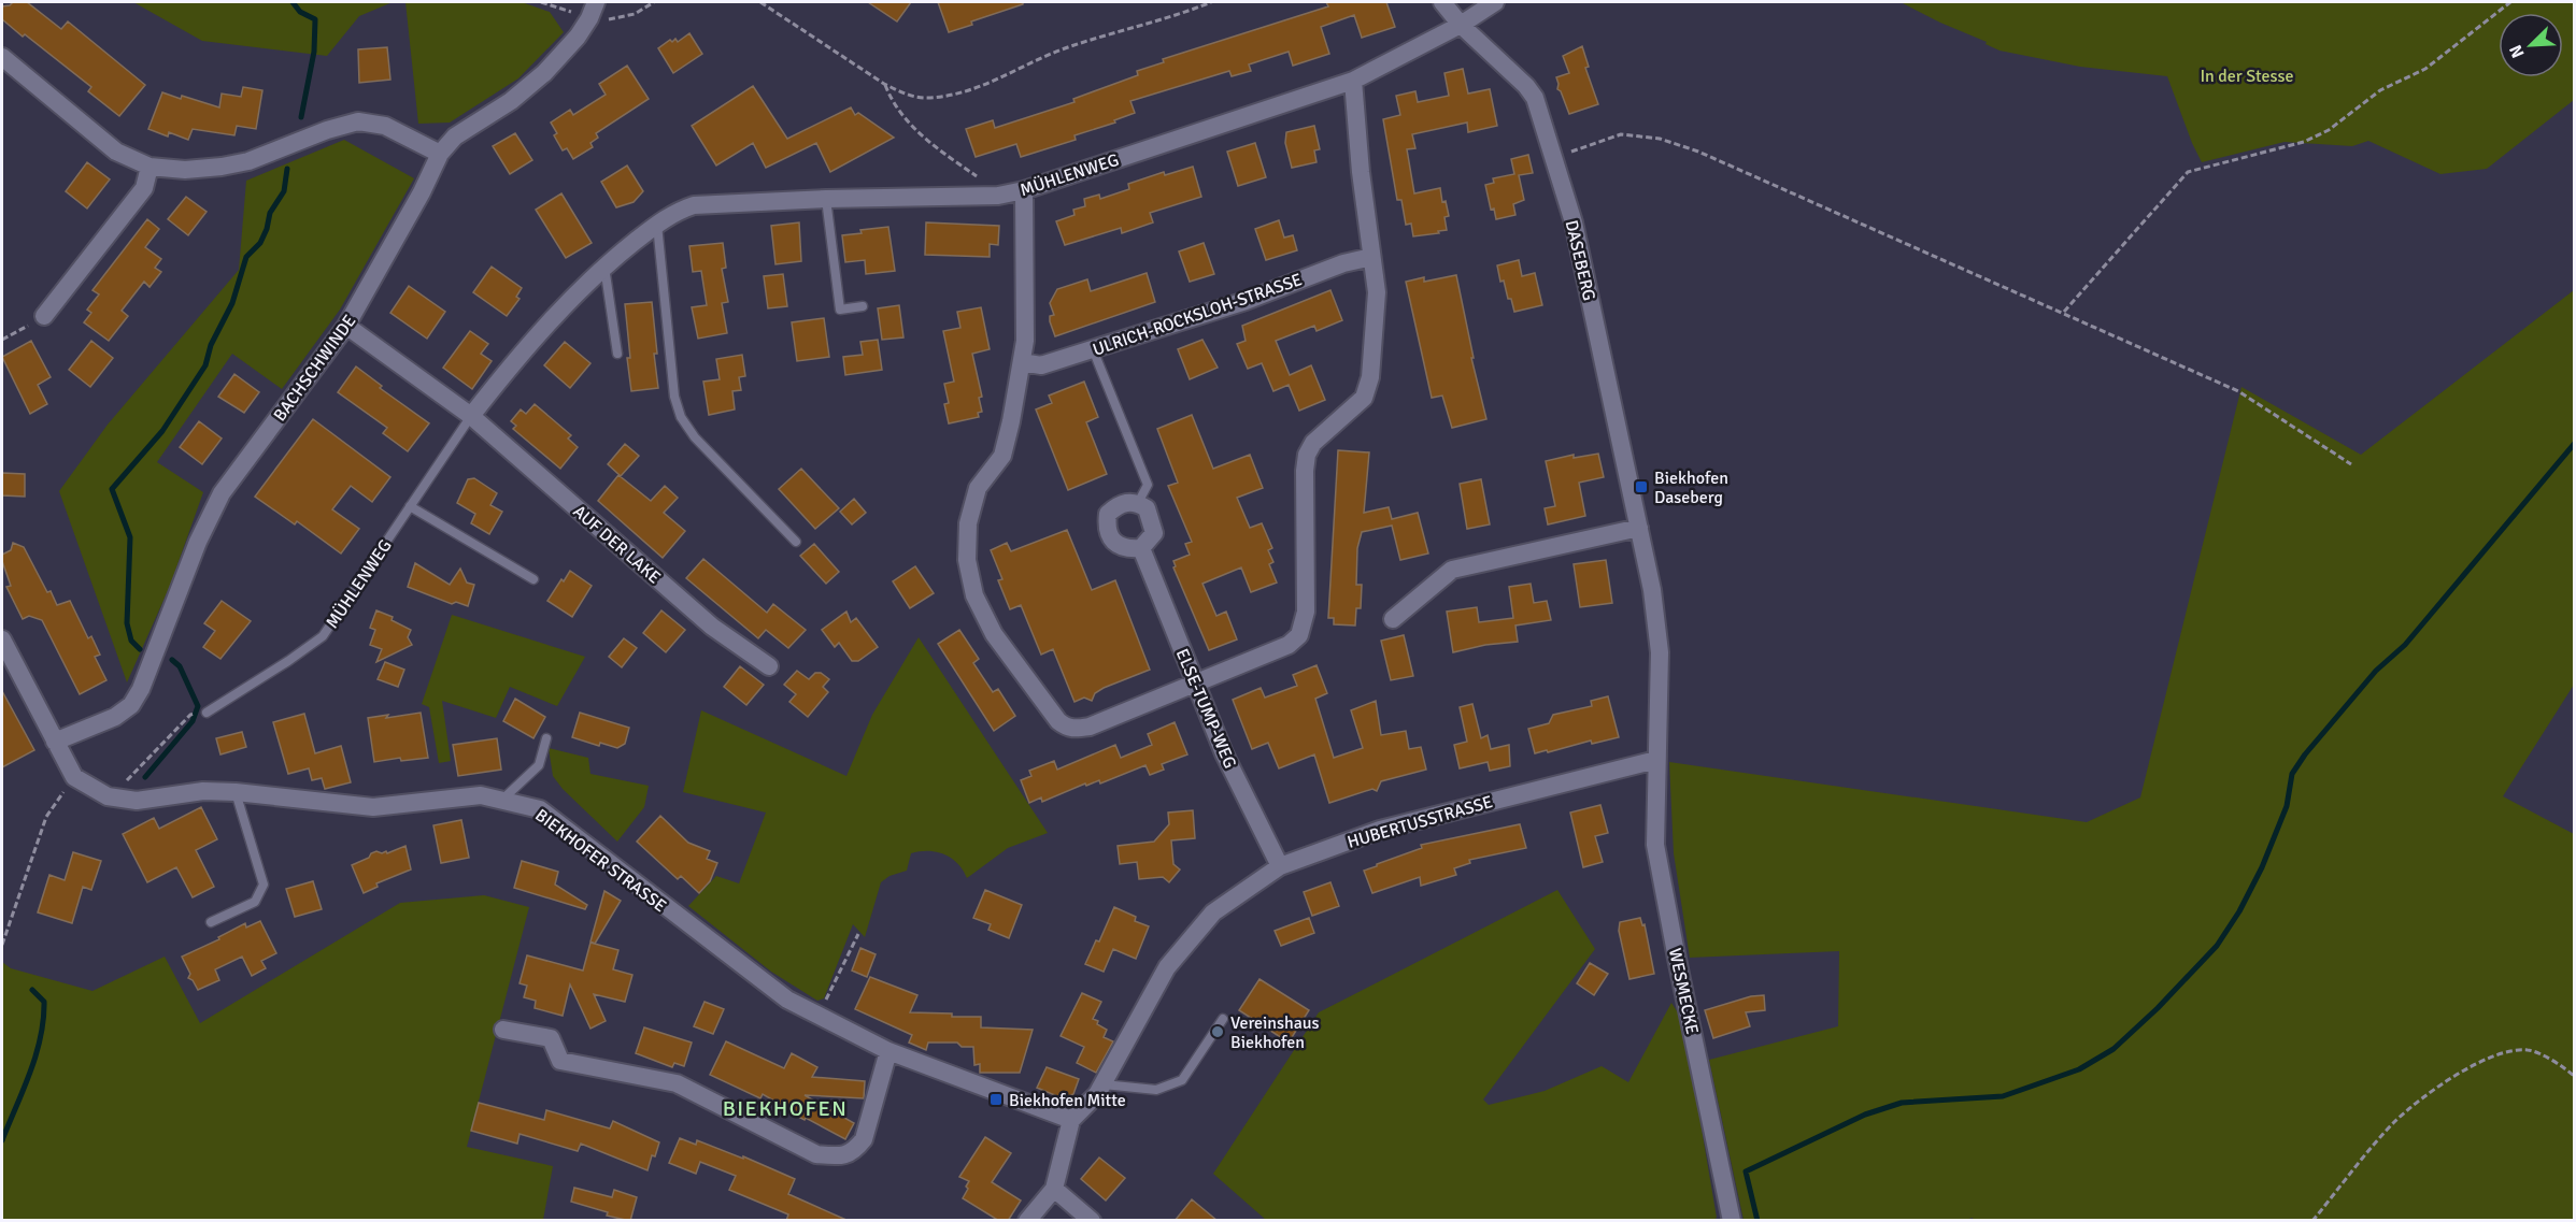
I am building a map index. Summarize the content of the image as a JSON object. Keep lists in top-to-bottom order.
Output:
{
  "streets": {
    "street": [
      "MÜHLENWEG",
      "DASEBERG",
      "ULRICH-ROCKSLOH-STRASSE",
      "BACHSCHWINDE",
      "AUF DER LAKE",
      "ELSE-TUMP-WEG",
      "HUBERTUSSTRASSE",
      "BIEKHOFER STRASSE",
      "WESMECKE"
    ]
  },
  "crossings": [
    ["MÜHLENWEG", "DASEBERG"],
    ["MÜHLENWEG", "AUF DER LAKE"],
    ["DASEBERG", "HUBERTUSSTRASSE"],
    ["DASEBERG", "WESMECKE"],
    ["ELSE-TUMP-WEG", "HUBERTUSSTRASSE"],
    ["HUBERTUSSTRASSE", "BIEKHOFER STRASSE"],
    ["HUBERTUSSTRASSE", "WESMECKE"]
  ],
  "districts": ["BIEKHOFEN"],
  "parks": ["In der Stesse"],
  "places": {
    "transit": ["Biekhofen Daseberg", "Biekhofen Mitte"],
    "other": ["Vereinshaus Biekhofen"]
  },
  "north": "bottom left"
}
